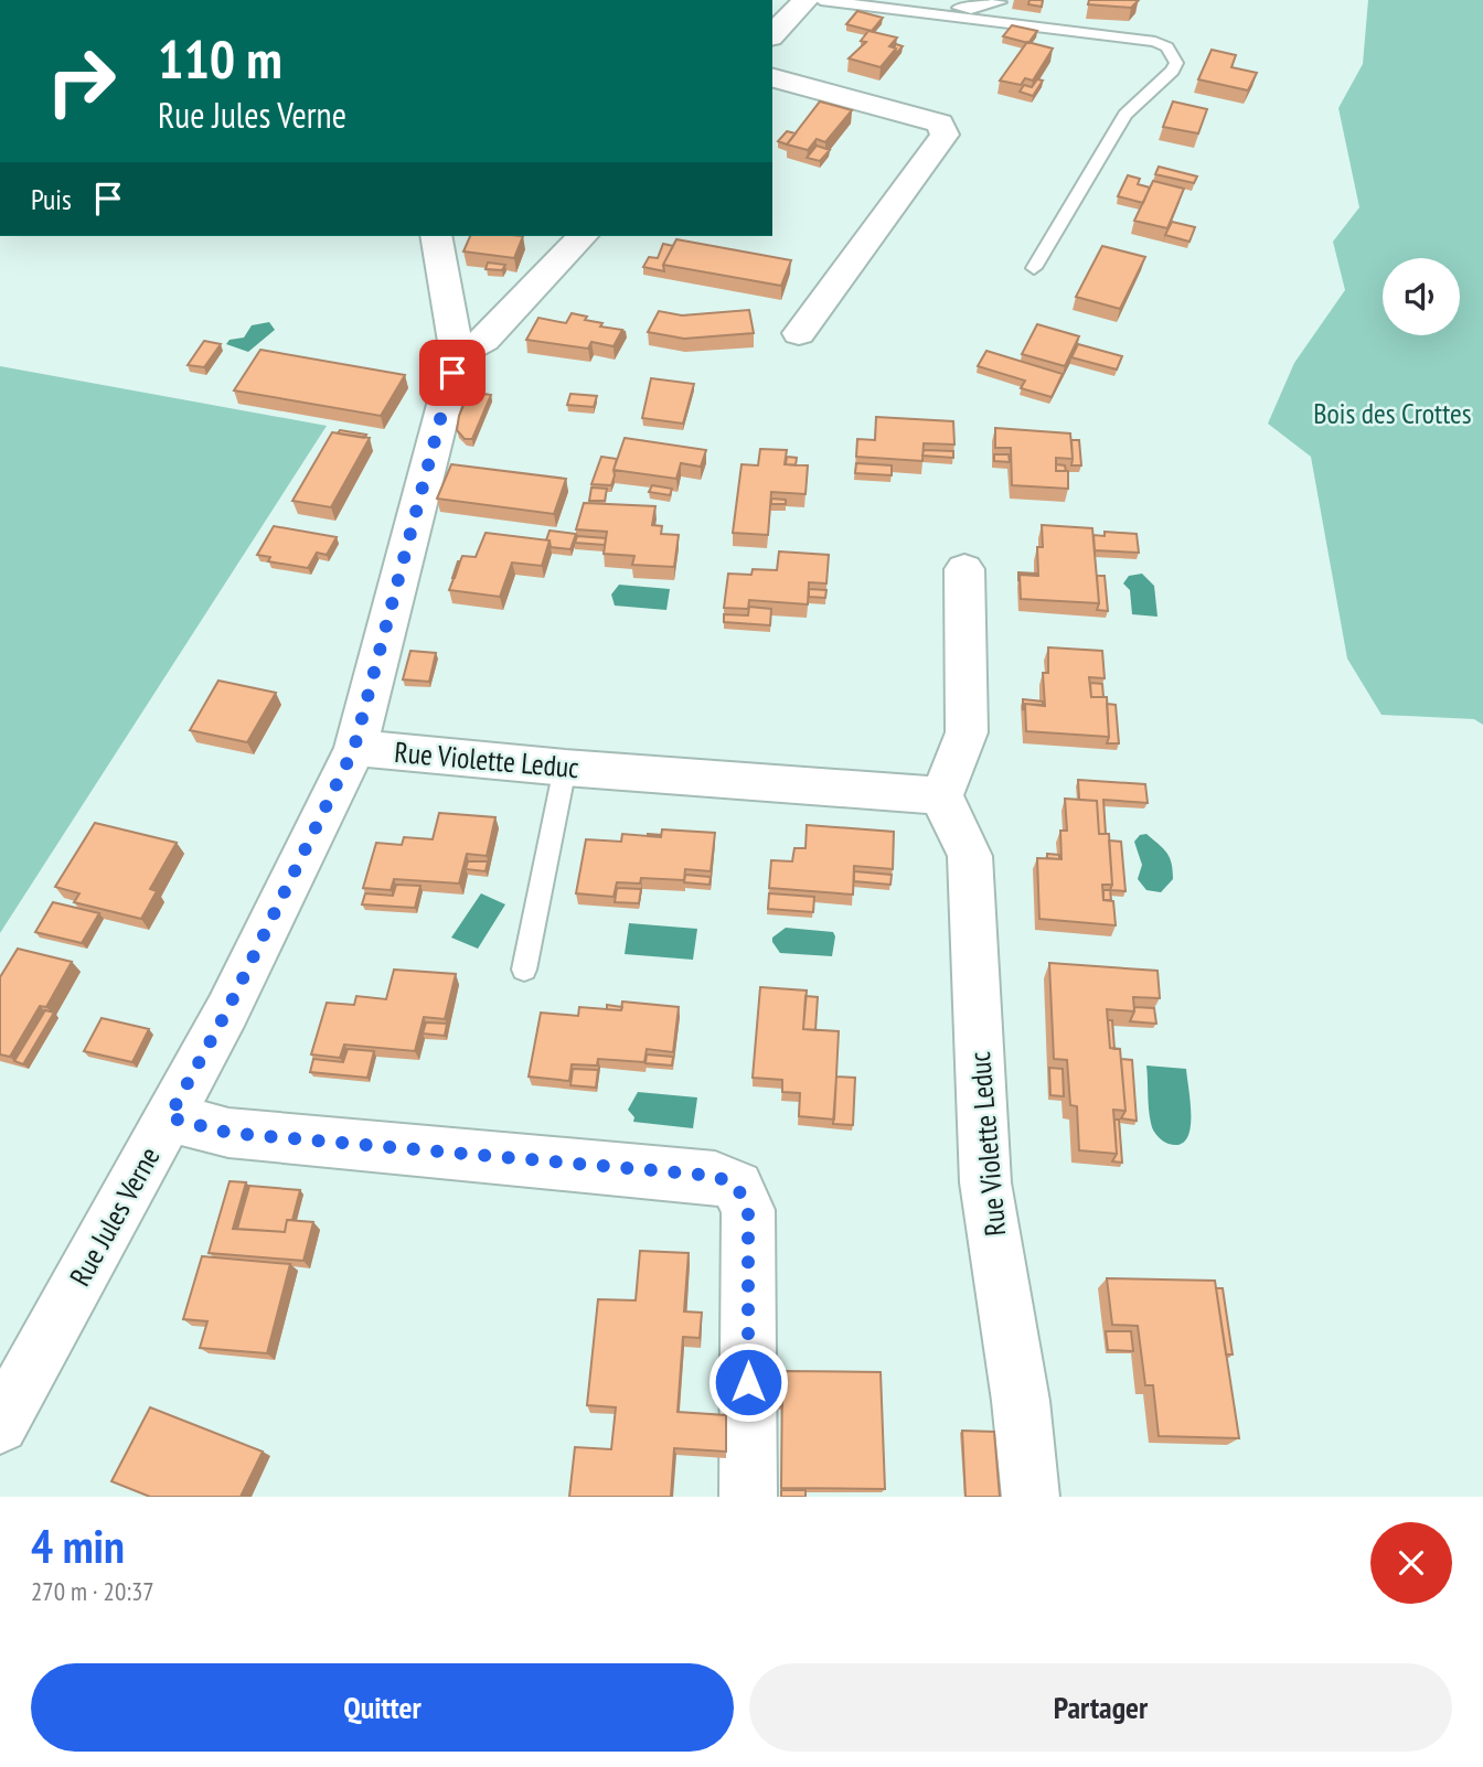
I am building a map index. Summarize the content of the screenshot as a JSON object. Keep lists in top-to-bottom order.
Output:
{
  "streets": {
    "street": ["Rue Violette Leduc", "Rue Jules Verne"]
  },
  "crossings": [
    ["Rue Violette Leduc", "Rue Jules Verne"]
  ],
  "parks": ["Bois des Crottes"],
  "page": {
    "turn": ["110 m", "Rue Jules Verne"],
    "then": "Puis",
    "heading": ["4 min", "270 m · 20:37"],
    "buttons": ["Quitter", "Partager"]
  }
}
